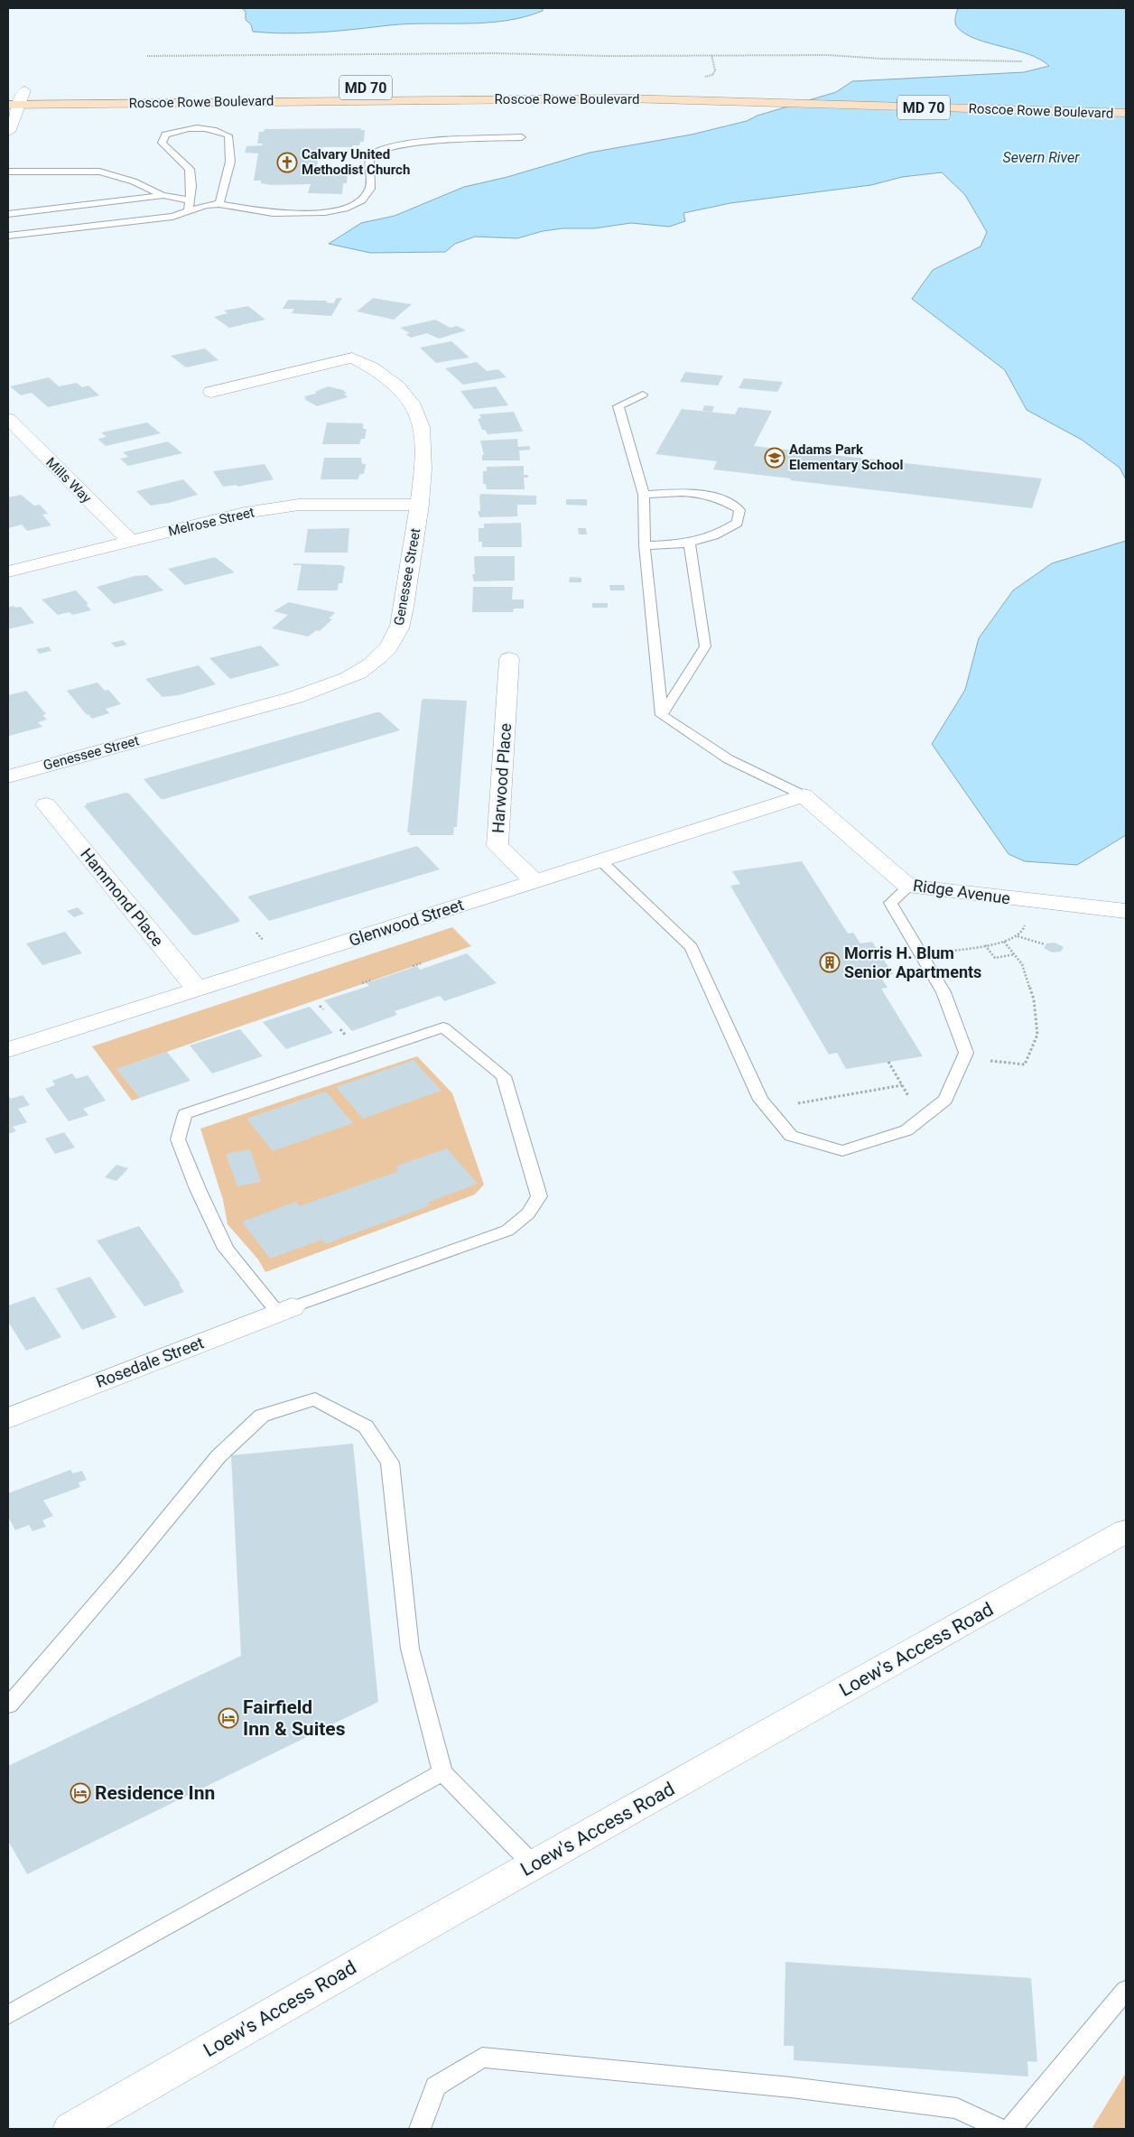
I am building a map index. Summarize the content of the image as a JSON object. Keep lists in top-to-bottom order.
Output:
{
  "streets": {
    "main road": ["MD 70", "Roscoe Rowe Boulevard"],
    "street": [
      "Mills Way",
      "Melrose Street",
      "Genessee Street",
      "Harwood Place",
      "Ridge Avenue",
      "Hammond Place",
      "Glenwood Street",
      "Rosedale Street",
      "Loew's Access Road"
    ]
  },
  "crossings": [
    ["Mills Way", "Melrose Street"],
    ["Melrose Street", "Genessee Street"],
    ["Harwood Place", "Glenwood Street"],
    ["Ridge Avenue", "Glenwood Street"],
    ["Hammond Place", "Glenwood Street"]
  ],
  "water": ["Severn River"],
  "places": {
    "church": ["Calvary United Methodist Church"],
    "school or university": ["Adams Park Elementary School"],
    "building": ["Morris H. Blum Senior Apartments"],
    "hotel": ["Fairfield Inn & Suites", "Residence Inn"]
  }
}
